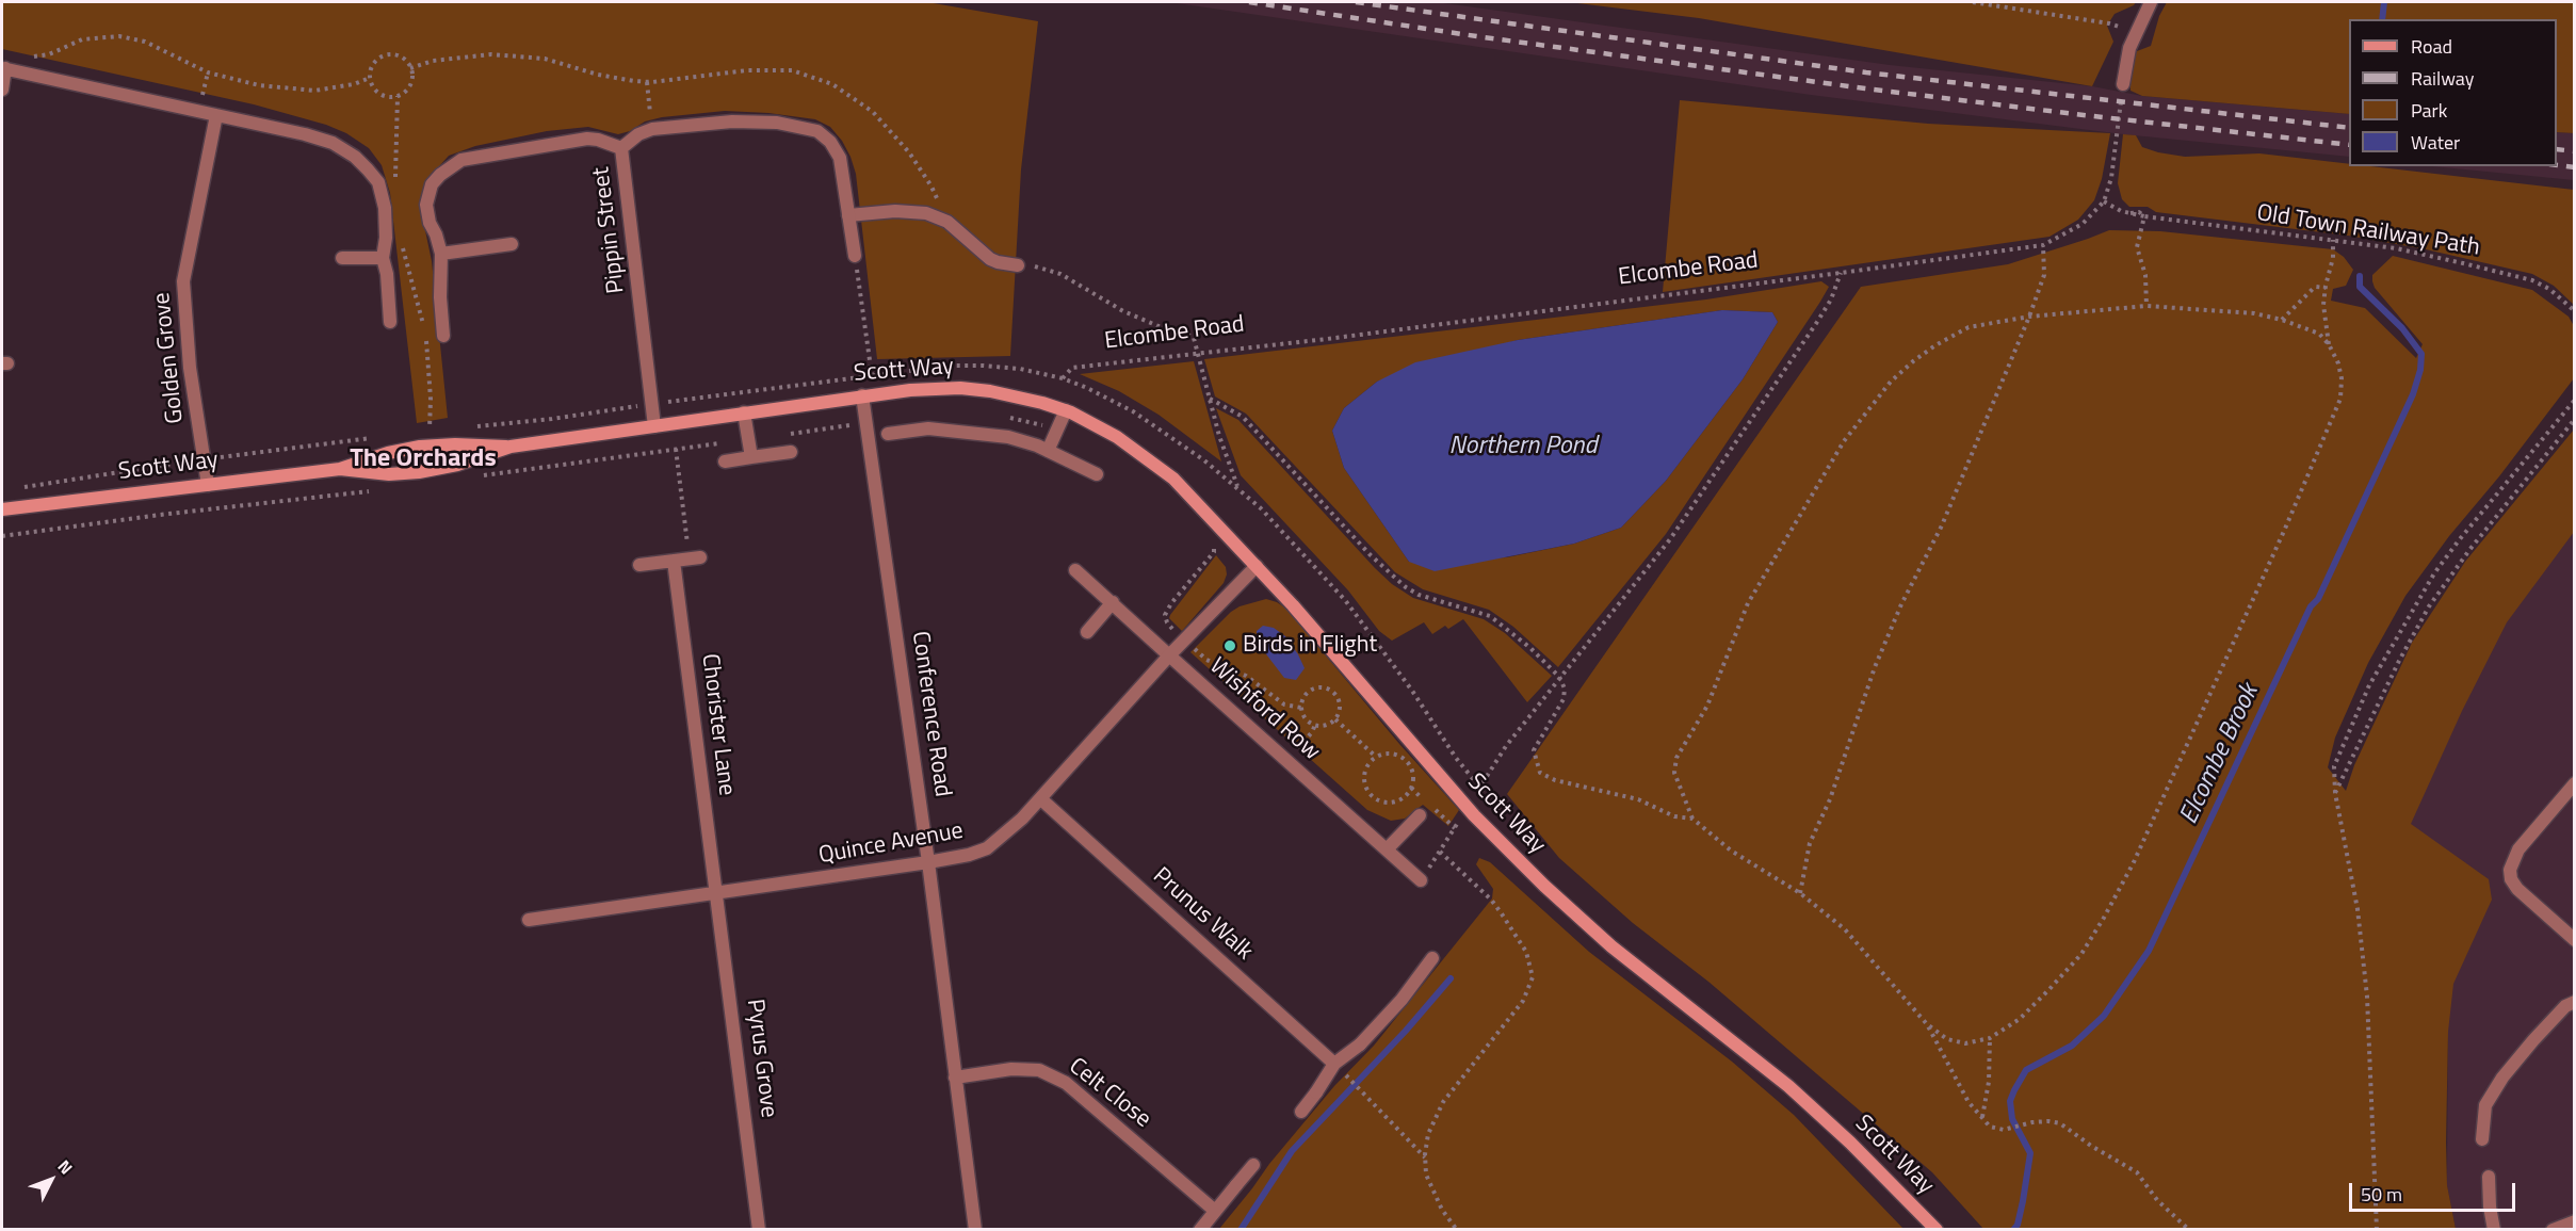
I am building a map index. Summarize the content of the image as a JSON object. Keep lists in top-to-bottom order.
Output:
{
  "streets": {
    "street": [
      "Pippin Street",
      "Golden Grove",
      "Scott Way",
      "Wishford Row",
      "Conference Road",
      "Chorister Lane",
      "Quince Avenue",
      "Prunus Walk",
      "Pyrus Grove",
      "Celt Close"
    ],
    "path": ["Old Town Railway Path", "Elcombe Road"]
  },
  "crossings": [
    ["Pippin Street", "Scott Way"],
    ["Old Town Railway Path", "Elcombe Road"],
    ["Golden Grove", "Scott Way"],
    ["Scott Way", "Conference Road"],
    ["Scott Way", "Quince Avenue"],
    ["Wishford Row", "Quince Avenue"],
    ["Conference Road", "Quince Avenue"],
    ["Conference Road", "Celt Close"],
    ["Chorister Lane", "Quince Avenue"],
    ["Chorister Lane", "Pyrus Grove"],
    ["Quince Avenue", "Prunus Walk"],
    ["Quince Avenue", "Pyrus Grove"]
  ],
  "districts": ["The Orchards"],
  "water": ["Northern Pond", "Elcombe Brook"],
  "places": ["Birds in Flight"],
  "legend": [
    "Road",
    "Railway",
    "Park",
    "Water"
  ],
  "scale_bar": "50 m",
  "north": "top right"
}
